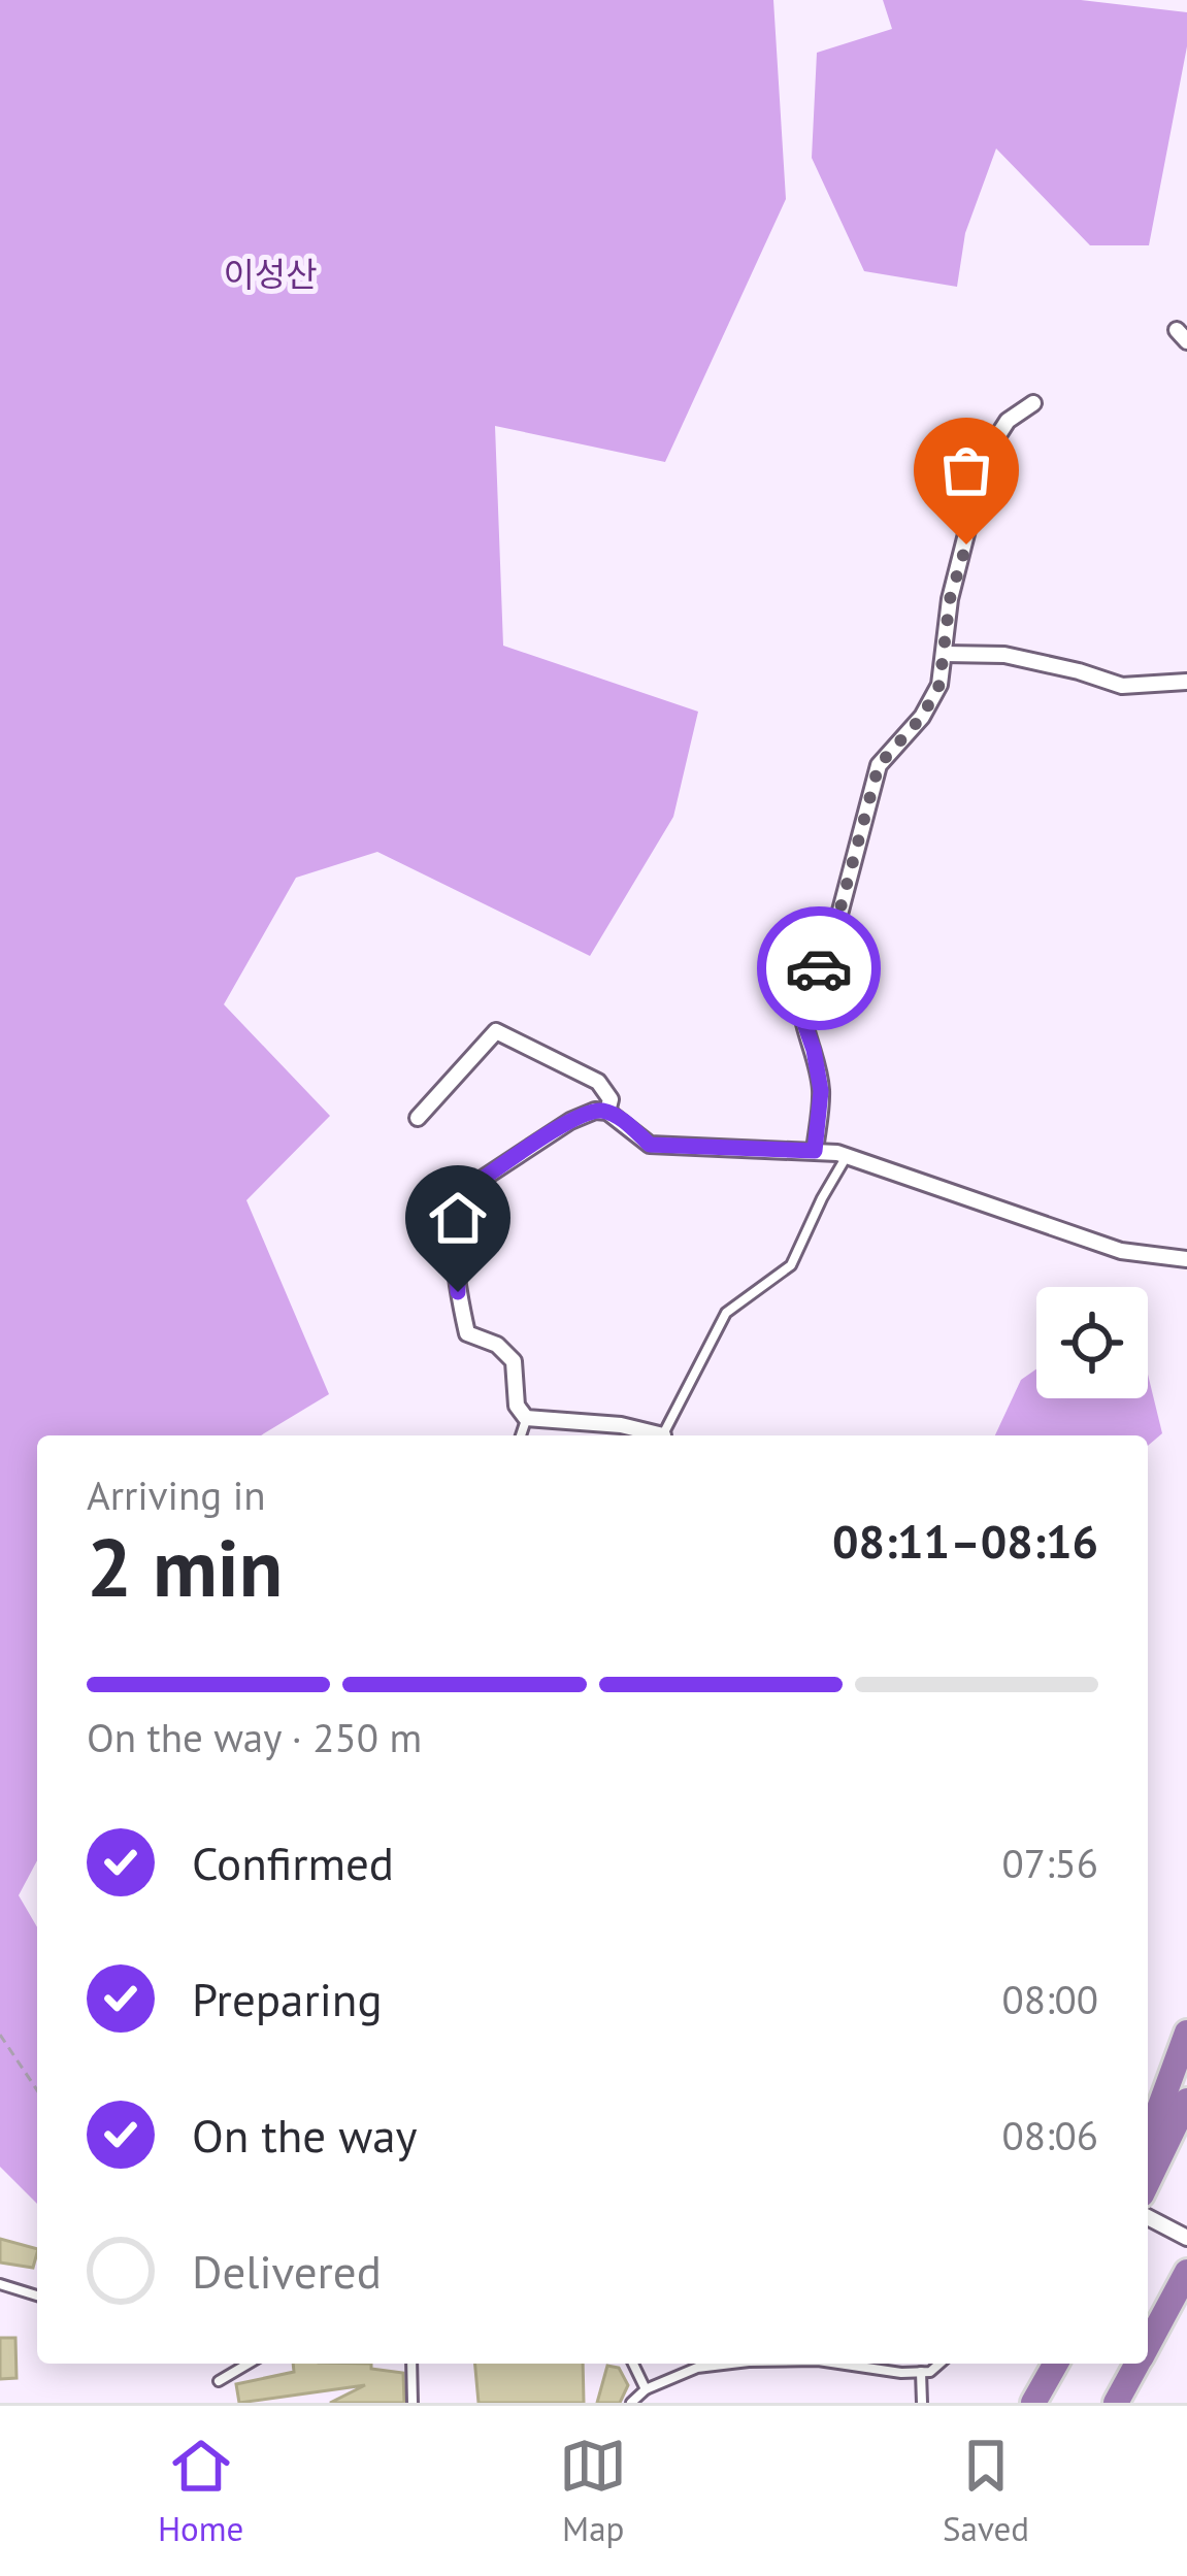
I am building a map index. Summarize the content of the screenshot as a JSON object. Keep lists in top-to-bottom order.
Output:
{
  "parks": ["이성산"],
  "page": {
    "heading": ["2 min", "Arriving in", "08:11–08:16"],
    "bar": "On the way · 250 m",
    "list": [
      ["Confirmed", "07:56"],
      ["Preparing", "08:00"],
      ["On the way", "08:06"],
      "Delivered"
    ],
    "tabs": ["Home", "Map", "Saved"]
  }
}
